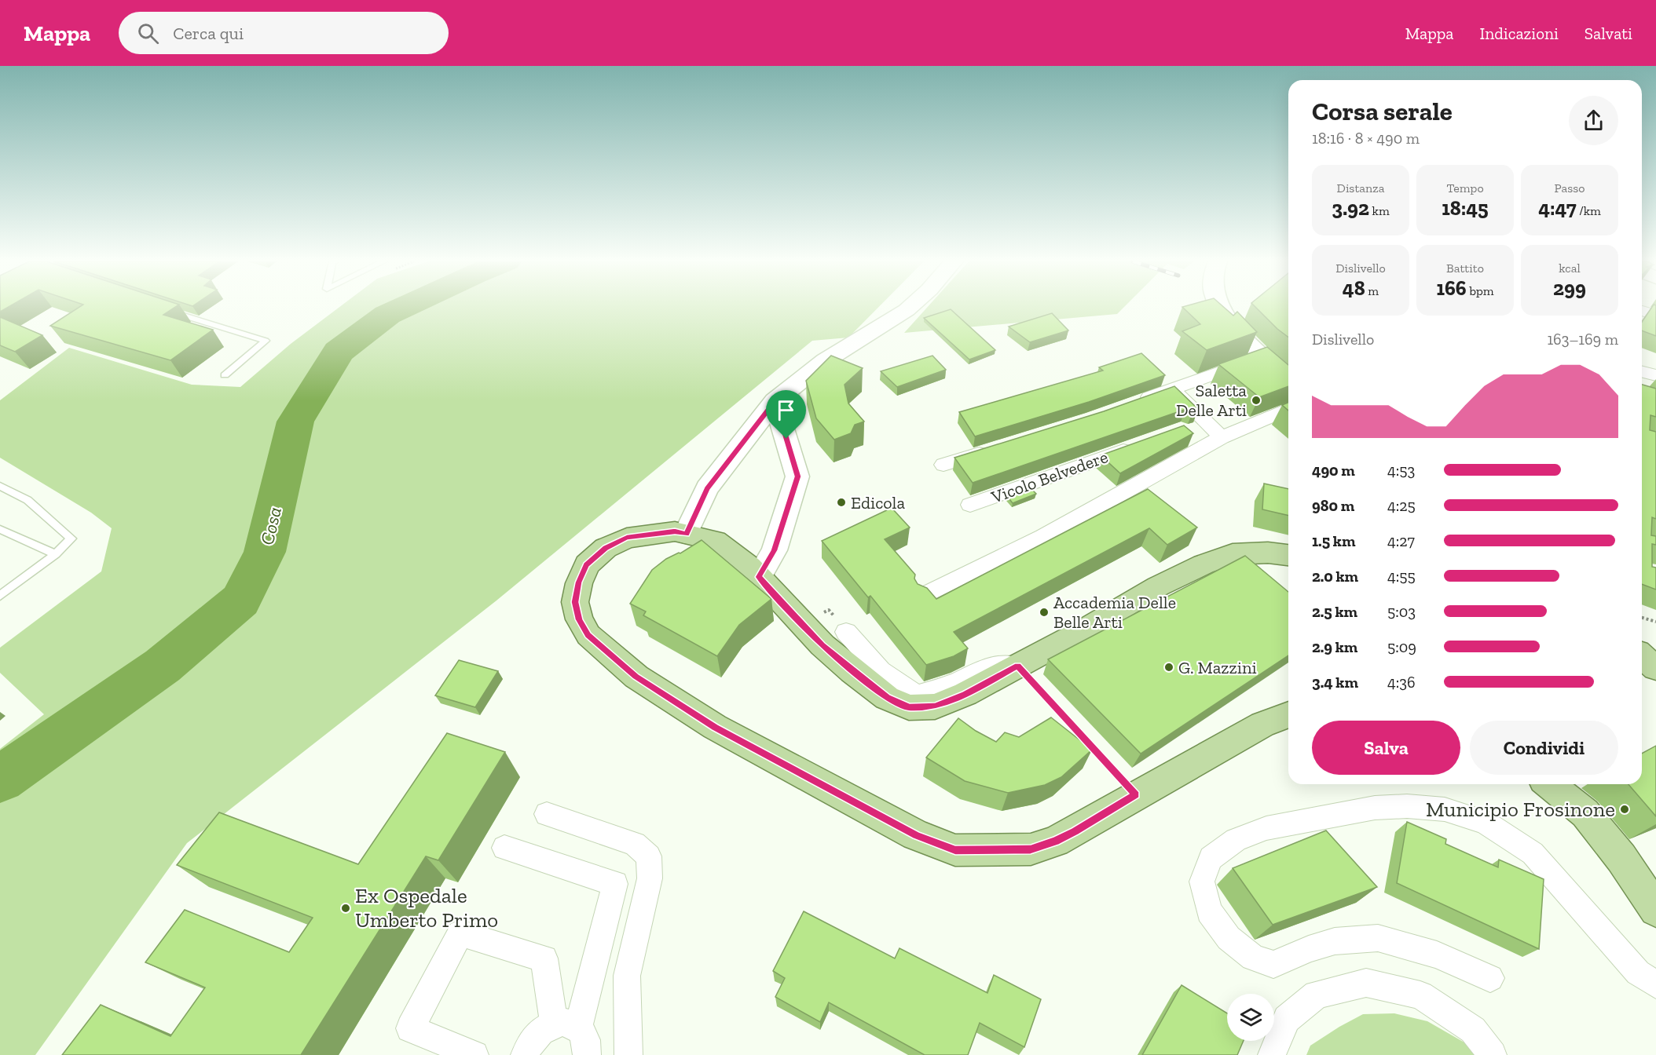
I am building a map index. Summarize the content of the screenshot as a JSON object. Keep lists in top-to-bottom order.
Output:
{
  "streets": {
    "street": ["Vicolo Belvedere"]
  },
  "water": ["Cosa"],
  "places": [
    "Saletta Delle Arti",
    "Edicola",
    "Accademia Delle Belle Arti",
    "G. Mazzini",
    "Municipio Frosinone",
    "Ex Ospedale Umberto Primo"
  ],
  "page": {
    "header": "Mappa",
    "search": "Cerca qui",
    "nav": ["Mappa", "Indicazioni", "Salvati"],
    "heading": ["Corsa serale", "18:16 · 8 × 490 m"],
    "stats": [
      ["Distanza", "3.92 km"],
      ["Tempo", "18:45"],
      ["Passo", "4:47 /km"],
      ["Dislivello", "48 m"],
      ["Battito", "166 bpm"],
      ["kcal", "299"]
    ],
    "chart": ["Dislivello", "163–169 m"],
    "list": [
      {
        "name": "490 m",
        "note": "4:53"
      },
      {
        "name": "980 m",
        "note": "4:25"
      },
      {
        "name": "1.5 km",
        "note": "4:27"
      },
      {
        "name": "2.0 km",
        "note": "4:55"
      },
      {
        "name": "2.5 km",
        "note": "5:03"
      },
      {
        "name": "2.9 km",
        "note": "5:09"
      },
      {
        "name": "3.4 km",
        "note": "4:36"
      }
    ],
    "buttons": ["Salva", "Condividi"]
  }
}
